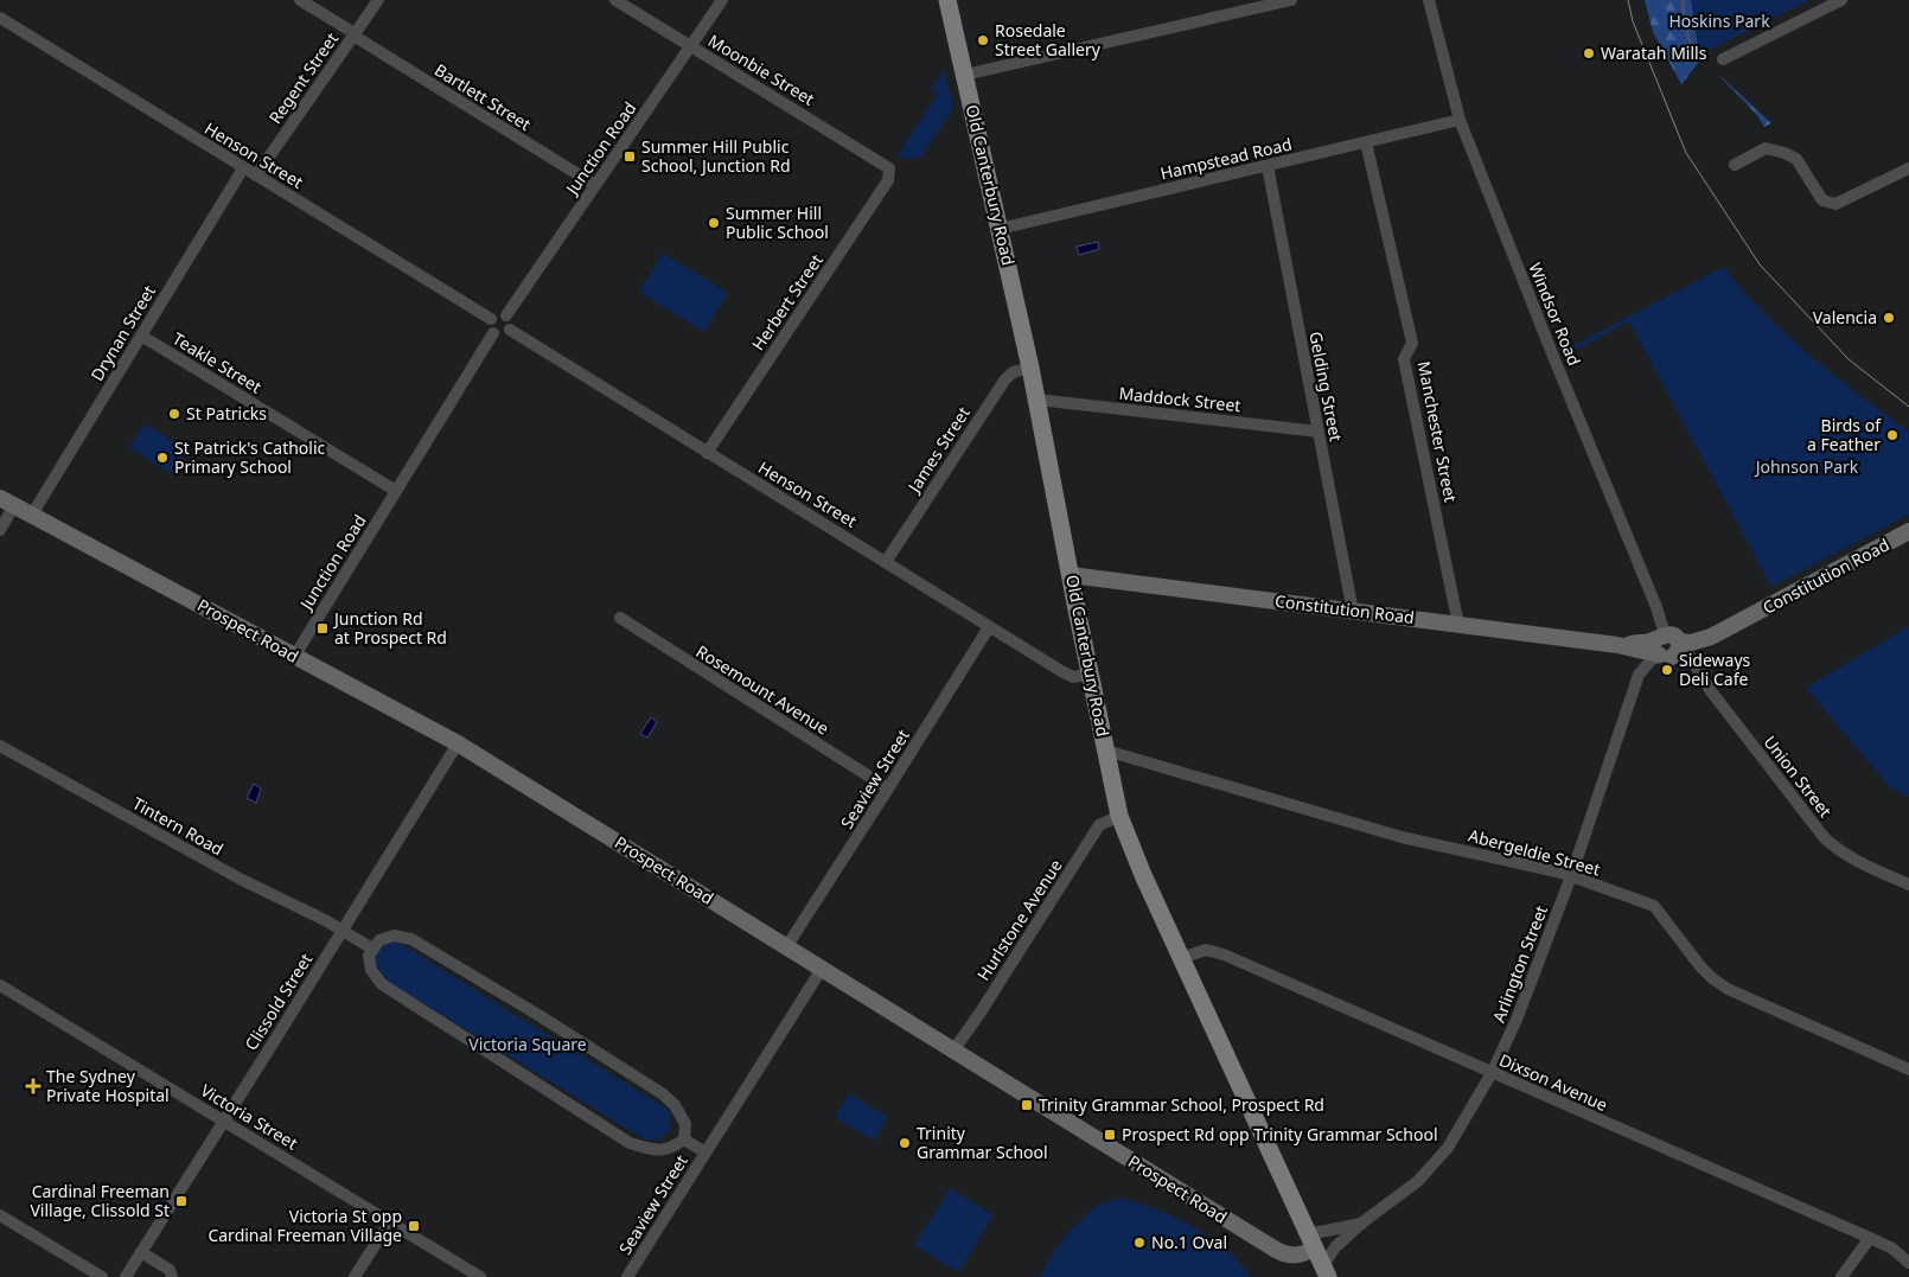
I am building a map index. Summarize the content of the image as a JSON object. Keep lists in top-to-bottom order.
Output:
{
  "streets": {
    "main road": ["Old Canterbury Road"],
    "street": [
      "Moonbie Street",
      "Regent Street",
      "Bartlett Street",
      "Junction Road",
      "Henson Street",
      "Hampstead Road",
      "Herbert Street",
      "Windsor Road",
      "Drynan Street",
      "Teakle Street",
      "Gelding Street",
      "Maddock Street",
      "Manchester Street",
      "James Street",
      "Constitution Road",
      "Prospect Road",
      "Rosemount Avenue",
      "Union Street",
      "Seaview Street",
      "Tintern Road",
      "Abergeldie Street",
      "Hurlstone Avenue",
      "Arlington Street",
      "Clissold Street",
      "Dixson Avenue",
      "Victoria Street"
    ]
  },
  "crossings": [
    ["Moonbie Street", "Junction Road"],
    ["Moonbie Street", "Herbert Street"],
    ["Regent Street", "Bartlett Street"],
    ["Regent Street", "Henson Street"],
    ["Bartlett Street", "Junction Road"],
    ["Junction Road", "Henson Street"],
    ["Junction Road", "Teakle Street"],
    ["Junction Road", "Prospect Road"],
    ["Henson Street", "Old Canterbury Road"],
    ["Henson Street", "Herbert Street"],
    ["Henson Street", "Drynan Street"],
    ["Henson Street", "James Street"],
    ["Henson Street", "Seaview Street"],
    ["Hampstead Road", "Old Canterbury Road"],
    ["Hampstead Road", "Windsor Road"],
    ["Hampstead Road", "Gelding Street"],
    ["Hampstead Road", "Manchester Street"],
    ["Old Canterbury Road", "Maddock Street"],
    ["Old Canterbury Road", "James Street"],
    ["Old Canterbury Road", "Constitution Road"],
    ["Old Canterbury Road", "Prospect Road"],
    ["Old Canterbury Road", "Abergeldie Street"],
    ["Old Canterbury Road", "Hurlstone Avenue"],
    ["Old Canterbury Road", "Arlington Street"],
    ["Old Canterbury Road", "Dixson Avenue"],
    ["Windsor Road", "Constitution Road"],
    ["Windsor Road", "Union Street"],
    ["Drynan Street", "Teakle Street"],
    ["Drynan Street", "Prospect Road"],
    ["Gelding Street", "Maddock Street"],
    ["Gelding Street", "Constitution Road"],
    ["Manchester Street", "Constitution Road"],
    ["Constitution Road", "Union Street"],
    ["Constitution Road", "Arlington Street"],
    ["Prospect Road", "Seaview Street"],
    ["Prospect Road", "Hurlstone Avenue"],
    ["Prospect Road", "Arlington Street"],
    ["Prospect Road", "Clissold Street"],
    ["Rosemount Avenue", "Seaview Street"],
    ["Tintern Road", "Clissold Street"],
    ["Abergeldie Street", "Arlington Street"],
    ["Arlington Street", "Dixson Avenue"],
    ["Clissold Street", "Victoria Street"]
  ],
  "parks": ["Hoskins Park", "Johnson Park", "Victoria Square"],
  "places": {
    "other": [
      "Rosedale Street Gallery",
      "Waratah Mills",
      "Summer Hill Public School",
      "Valencia",
      "St Patricks",
      "Birds of a Feather",
      "St Patrick's Catholic Primary School",
      "Sideways Deli Cafe",
      "Trinity Grammar School",
      "No.1 Oval"
    ],
    "transit": [
      "Summer Hill Public School, Junction Rd",
      "Junction Rd at Prospect Rd",
      "Trinity Grammar School, Prospect Rd",
      "Prospect Rd opp Trinity Grammar School",
      "Cardinal Freeman Village, Clissold St",
      "Victoria St opp Cardinal Freeman Village"
    ],
    "health": ["The Sydney Private Hospital"]
  }
}
